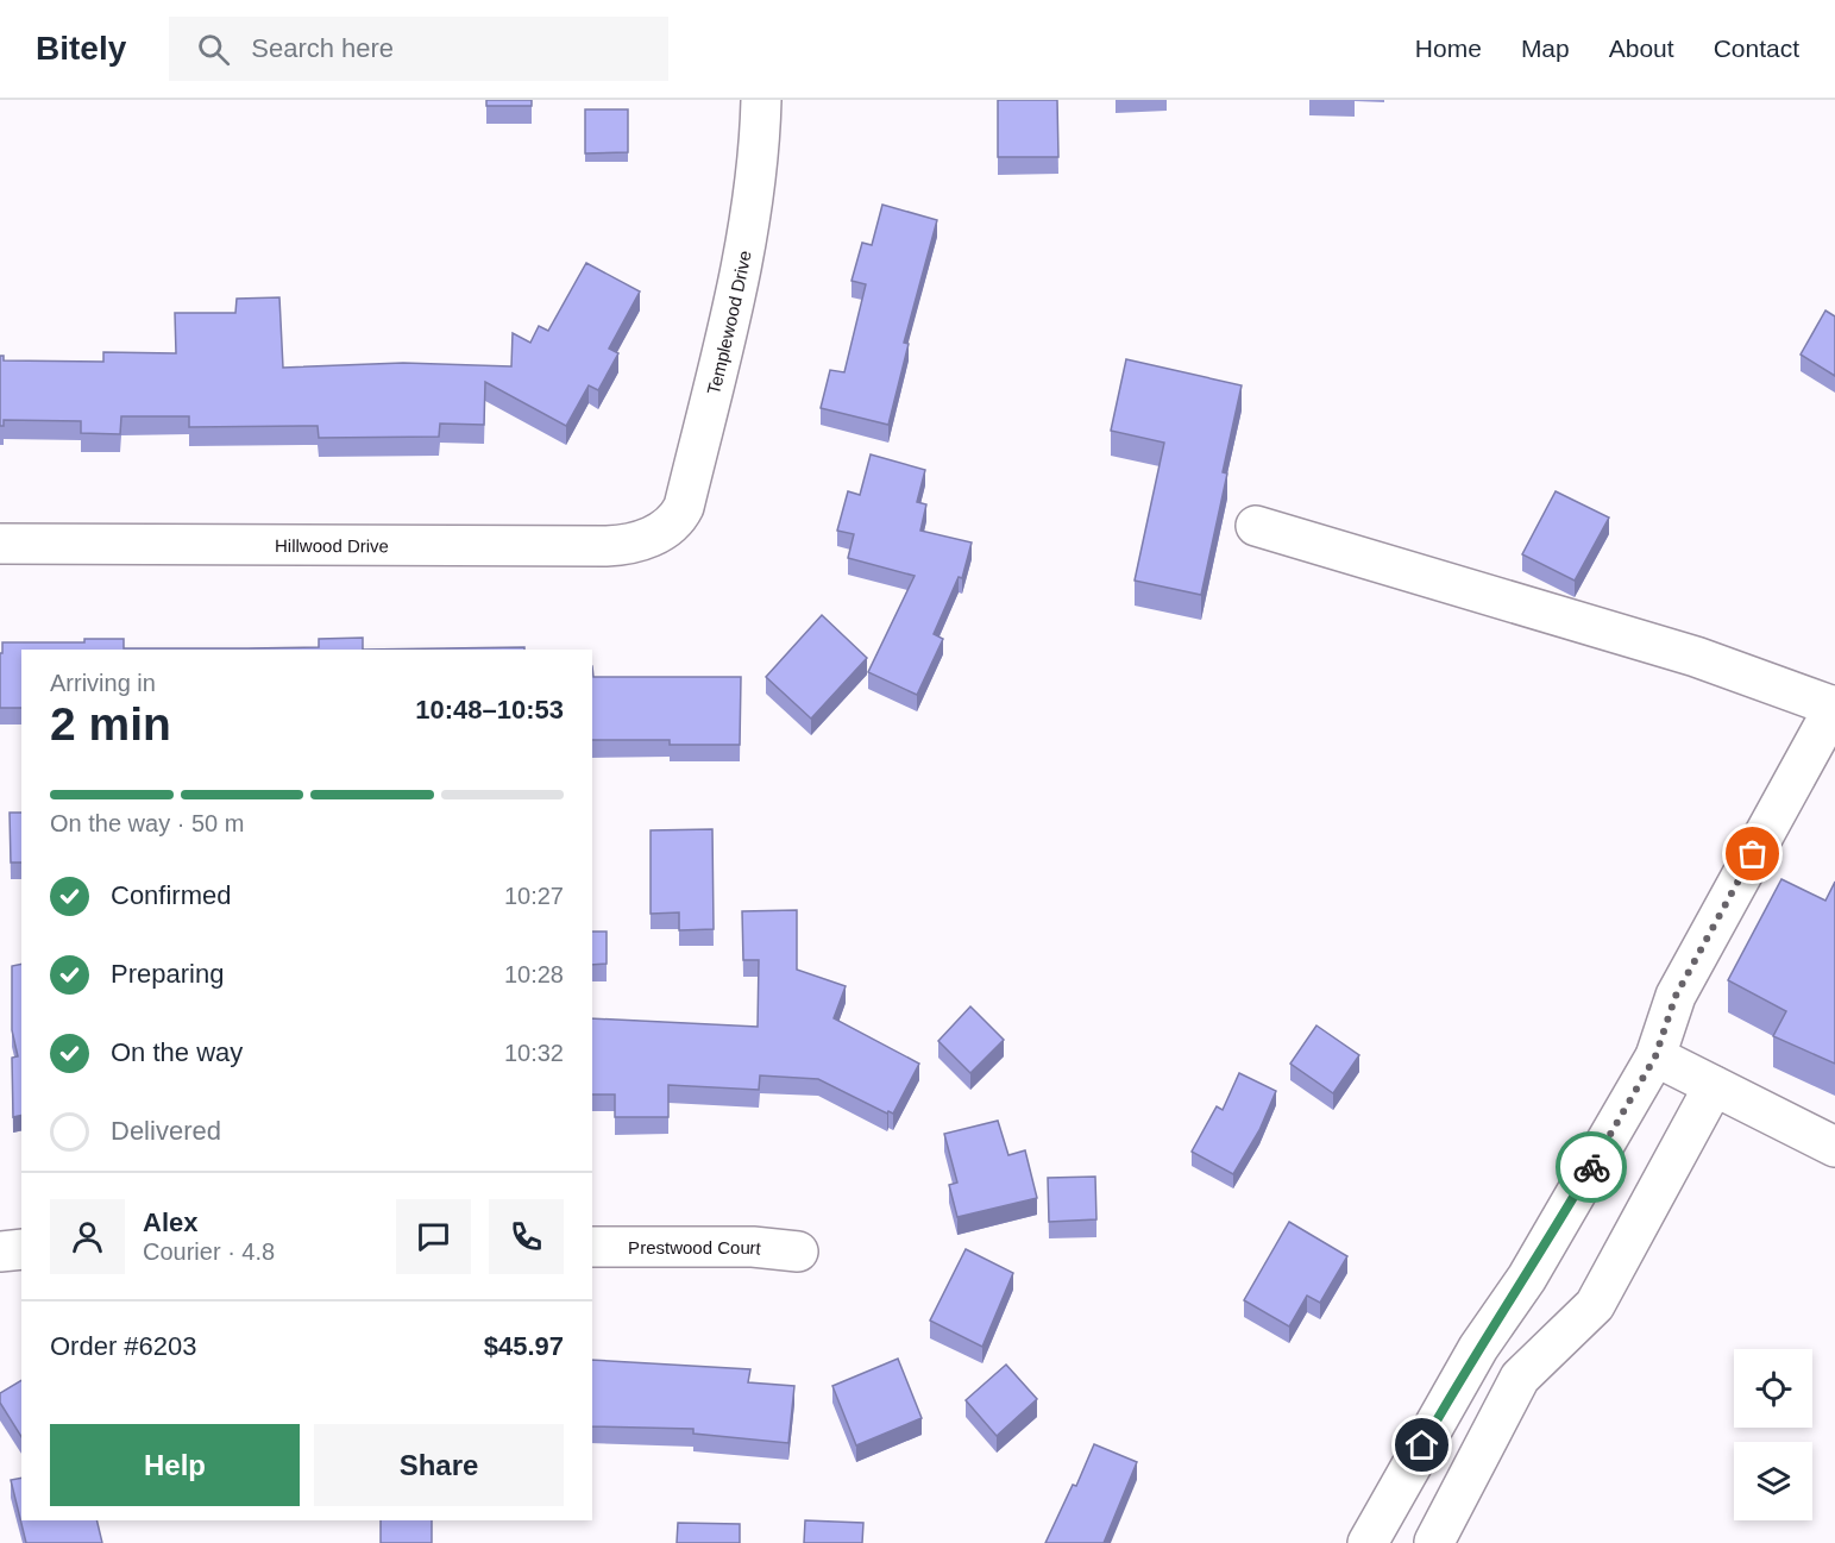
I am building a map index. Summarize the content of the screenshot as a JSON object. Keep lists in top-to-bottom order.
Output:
{
  "streets": {
    "street": ["Templewood Drive", "Hillwood Drive", "Prestwood Court"]
  },
  "crossings": [
    ["Templewood Drive", "Hillwood Drive"]
  ],
  "page": {
    "header": "Bitely",
    "search": "Search here",
    "nav": [
      "Home",
      "Map",
      "About",
      "Contact"
    ],
    "heading": ["2 min", "Arriving in", "10:48–10:53"],
    "panel": [
      "Alex",
      "Courier · 4.8",
      "Order #6203",
      "$45.97"
    ],
    "bar": "On the way · 50 m",
    "list": [
      ["Confirmed", "10:27"],
      ["Preparing", "10:28"],
      ["On the way", "10:32"],
      "Delivered"
    ],
    "buttons": ["Help", "Share"]
  }
}
